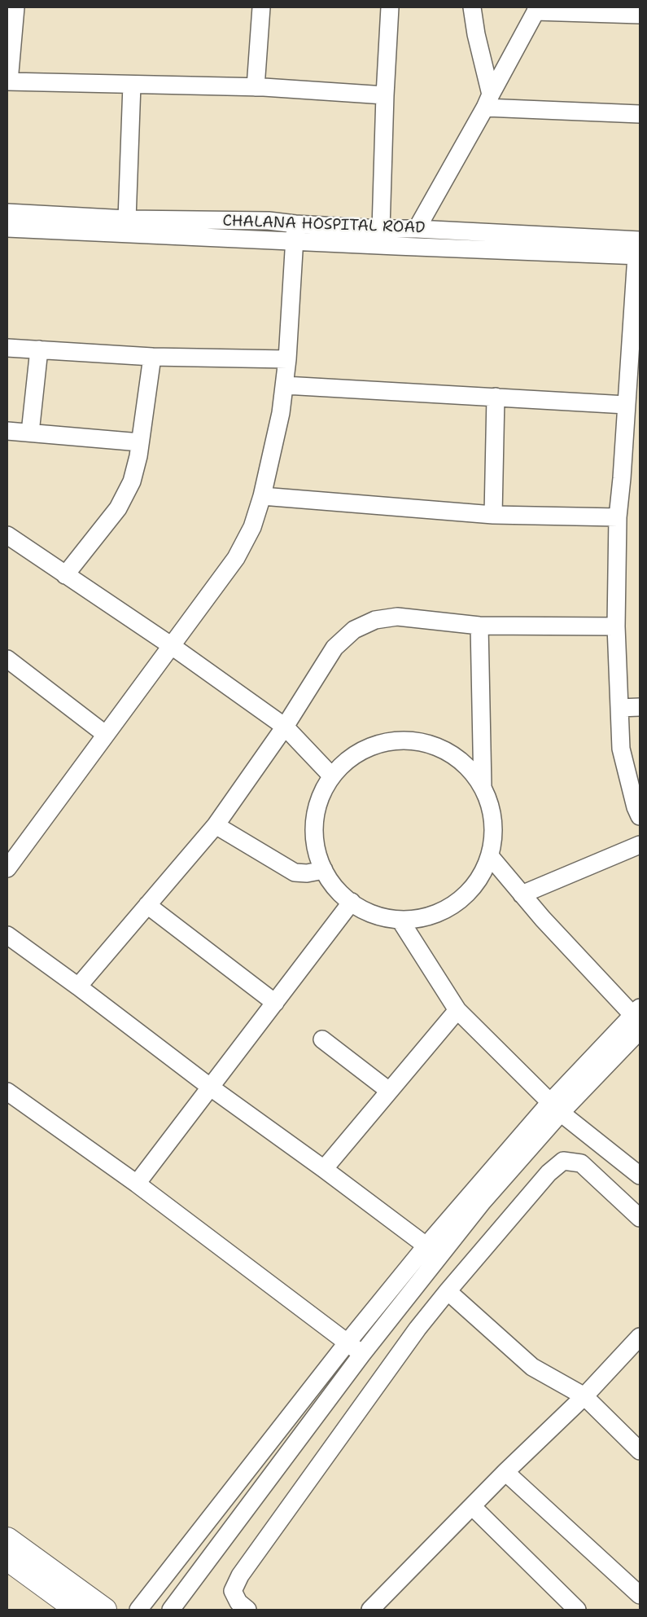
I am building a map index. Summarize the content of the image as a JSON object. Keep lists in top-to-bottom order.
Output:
{
  "streets": {
    "street": ["CHALANA HOSPITAL ROAD"]
  }
}
